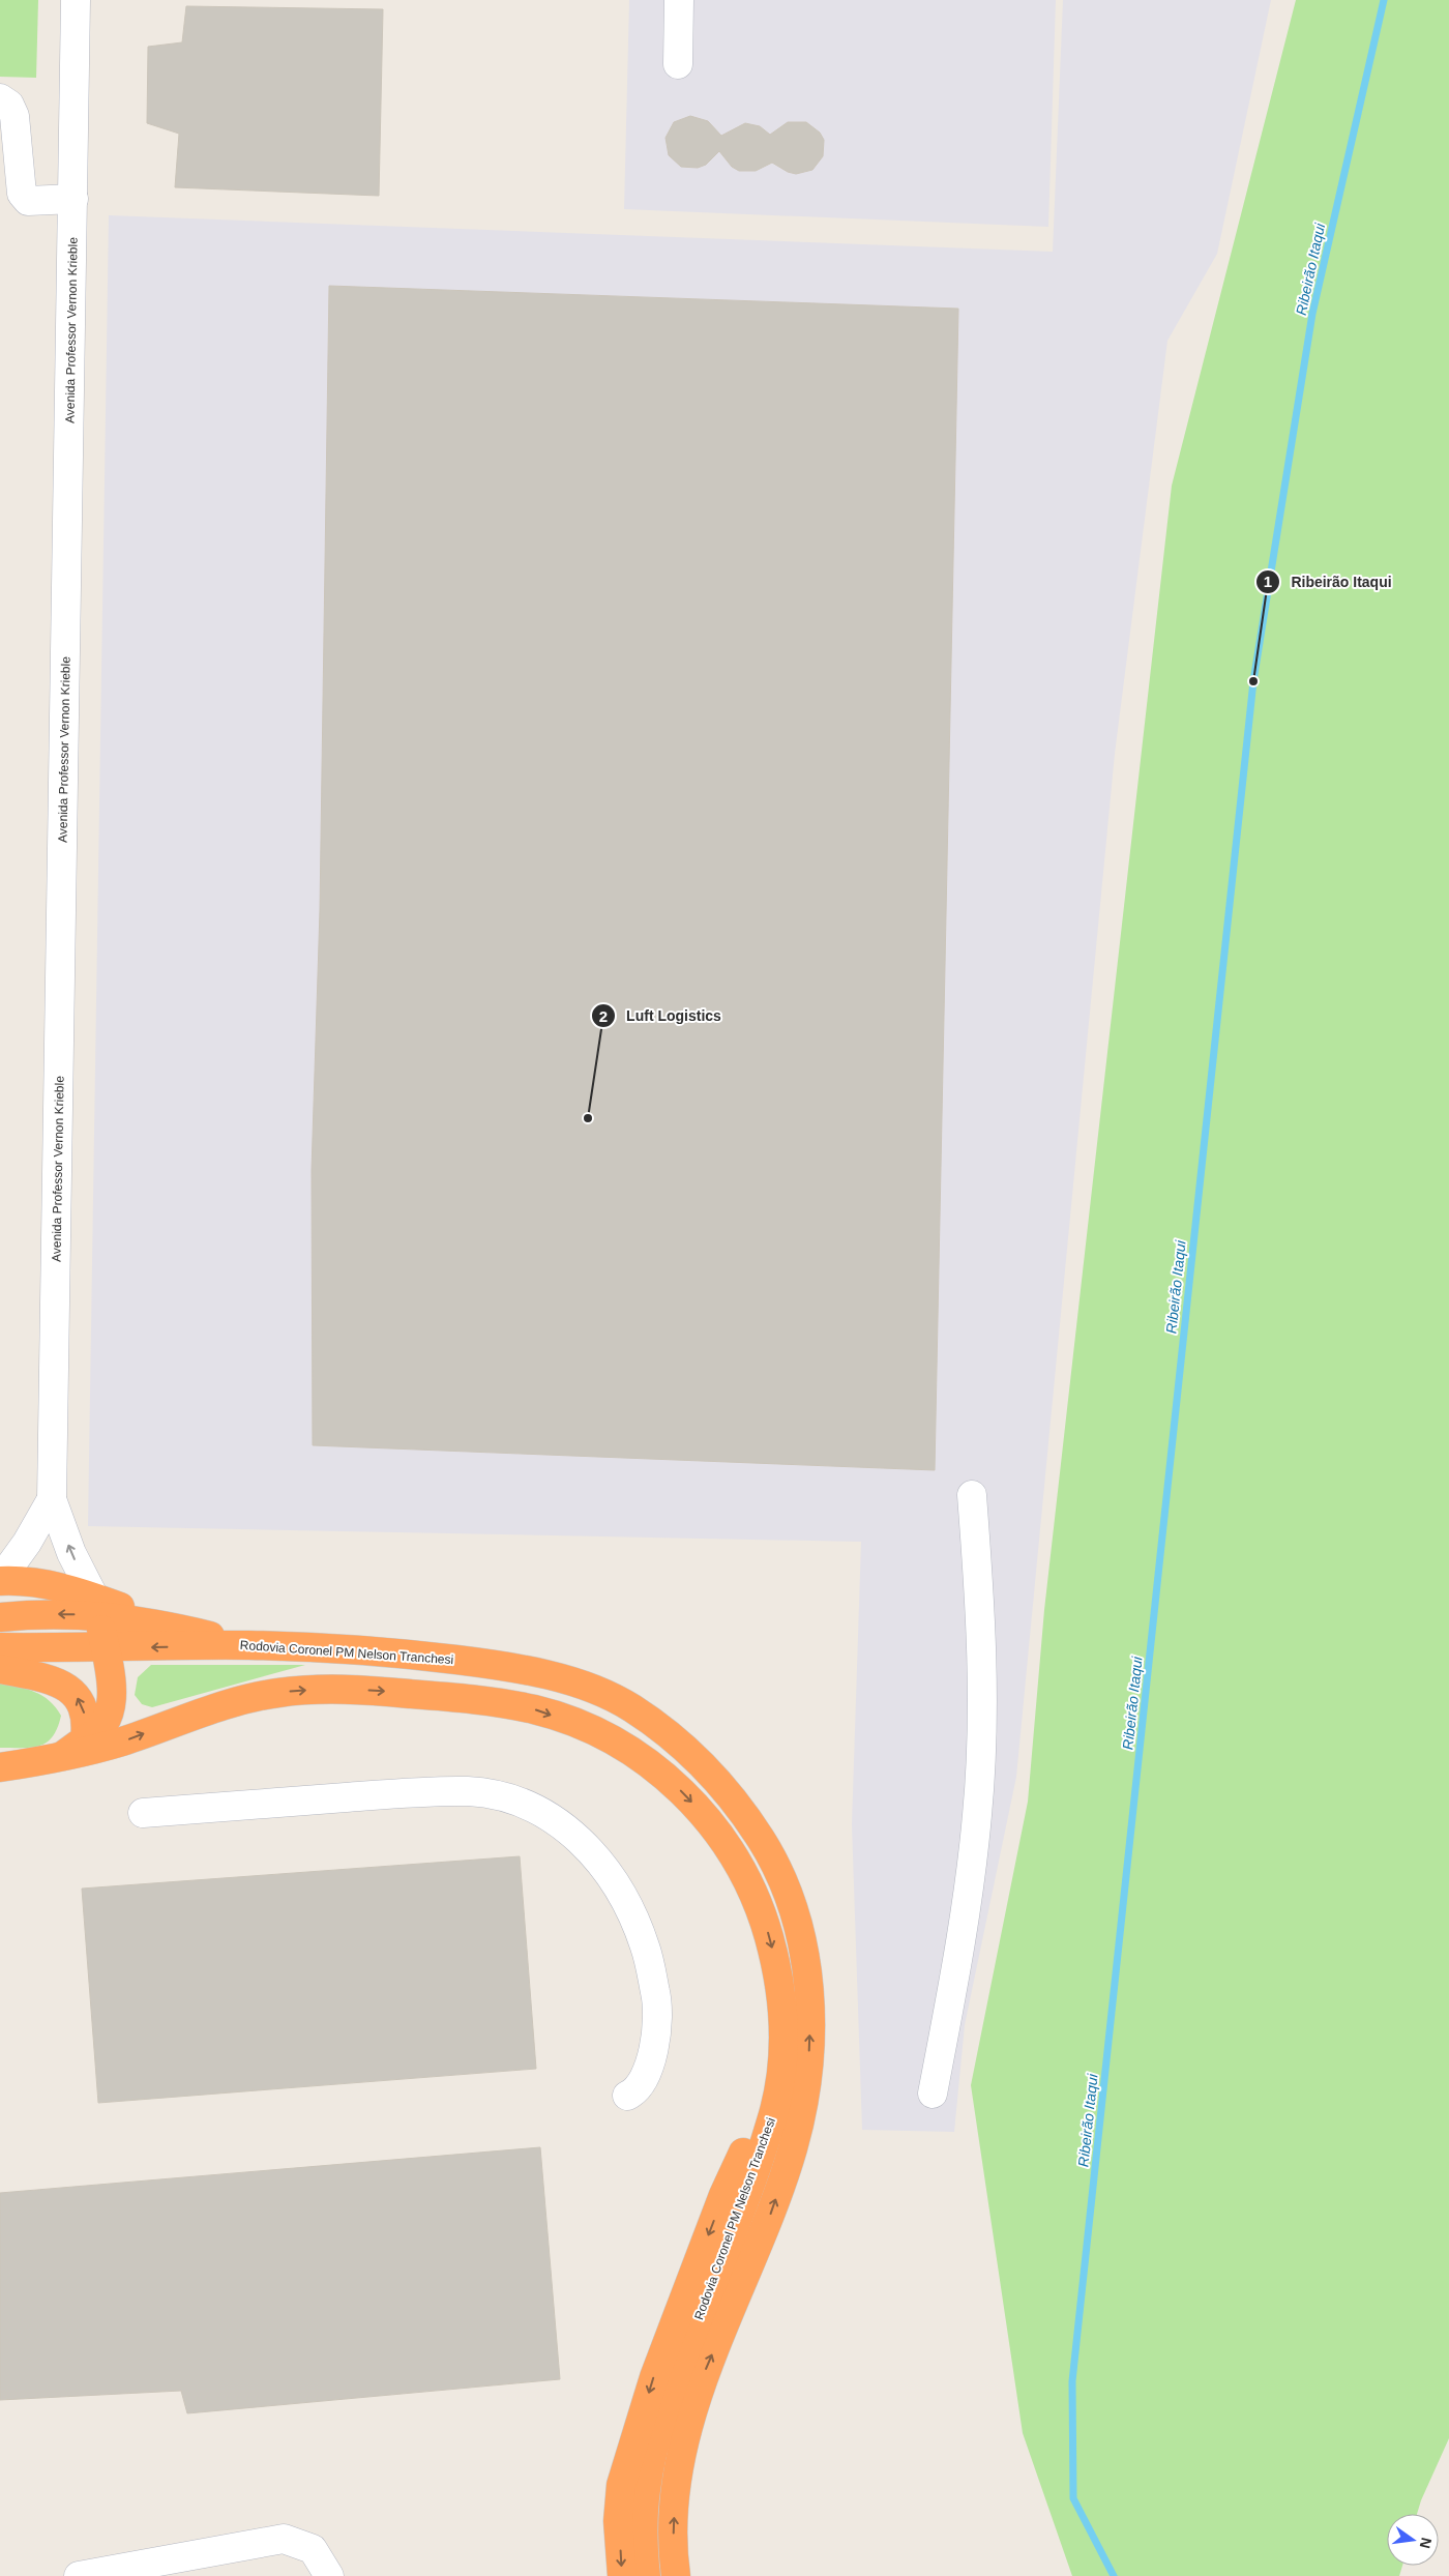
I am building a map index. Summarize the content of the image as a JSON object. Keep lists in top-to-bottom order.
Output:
{
  "streets": {
    "highway": ["Rodovia Coronel PM Nelson Tranchesi"],
    "street": ["Avenida Professor Vernon Krieble"]
  },
  "water": ["Ribeirão Itaqui"],
  "places": ["Ribeirão Itaqui", "Luft Logistics"],
  "north": "right"
}
